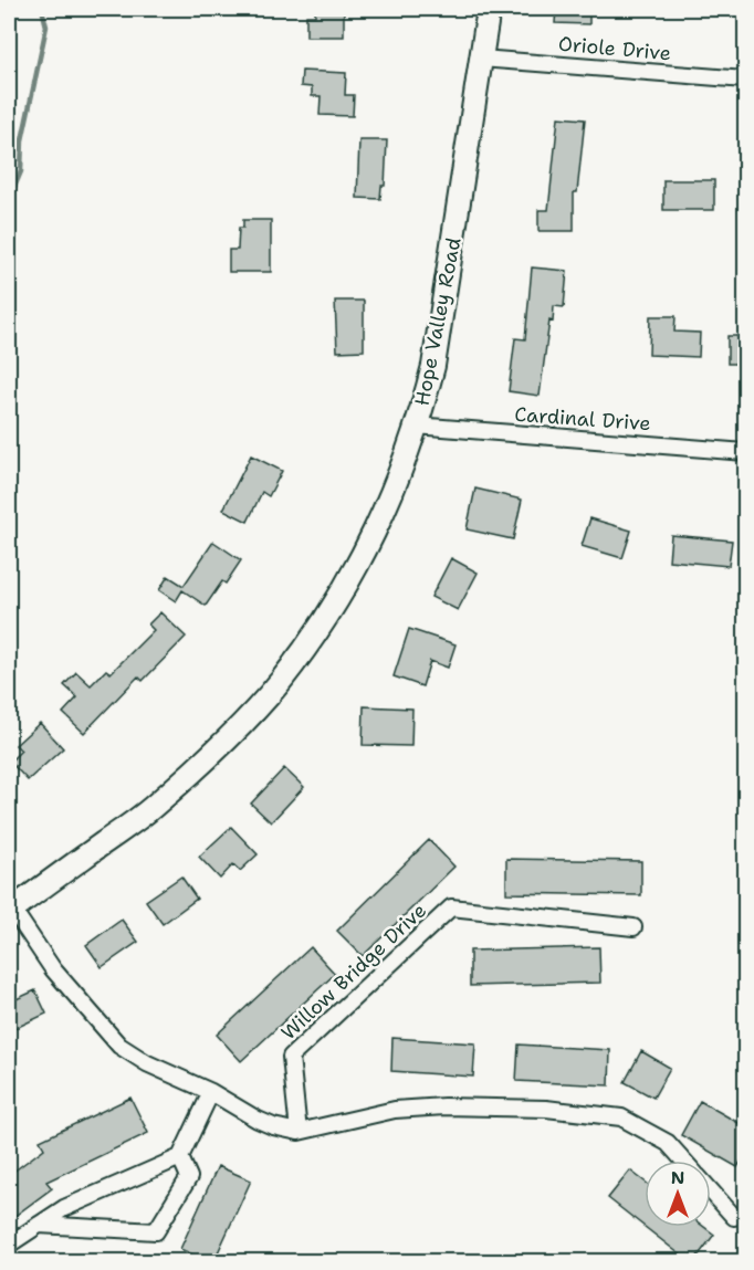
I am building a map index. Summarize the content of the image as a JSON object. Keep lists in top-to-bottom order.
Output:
{
  "streets": {
    "main road": ["Hope Valley Road"],
    "street": ["Oriole Drive", "Cardinal Drive", "Willow Bridge Drive"]
  },
  "crossings": [
    ["Oriole Drive", "Hope Valley Road"],
    ["Hope Valley Road", "Cardinal Drive"]
  ],
  "north": "top"
}
